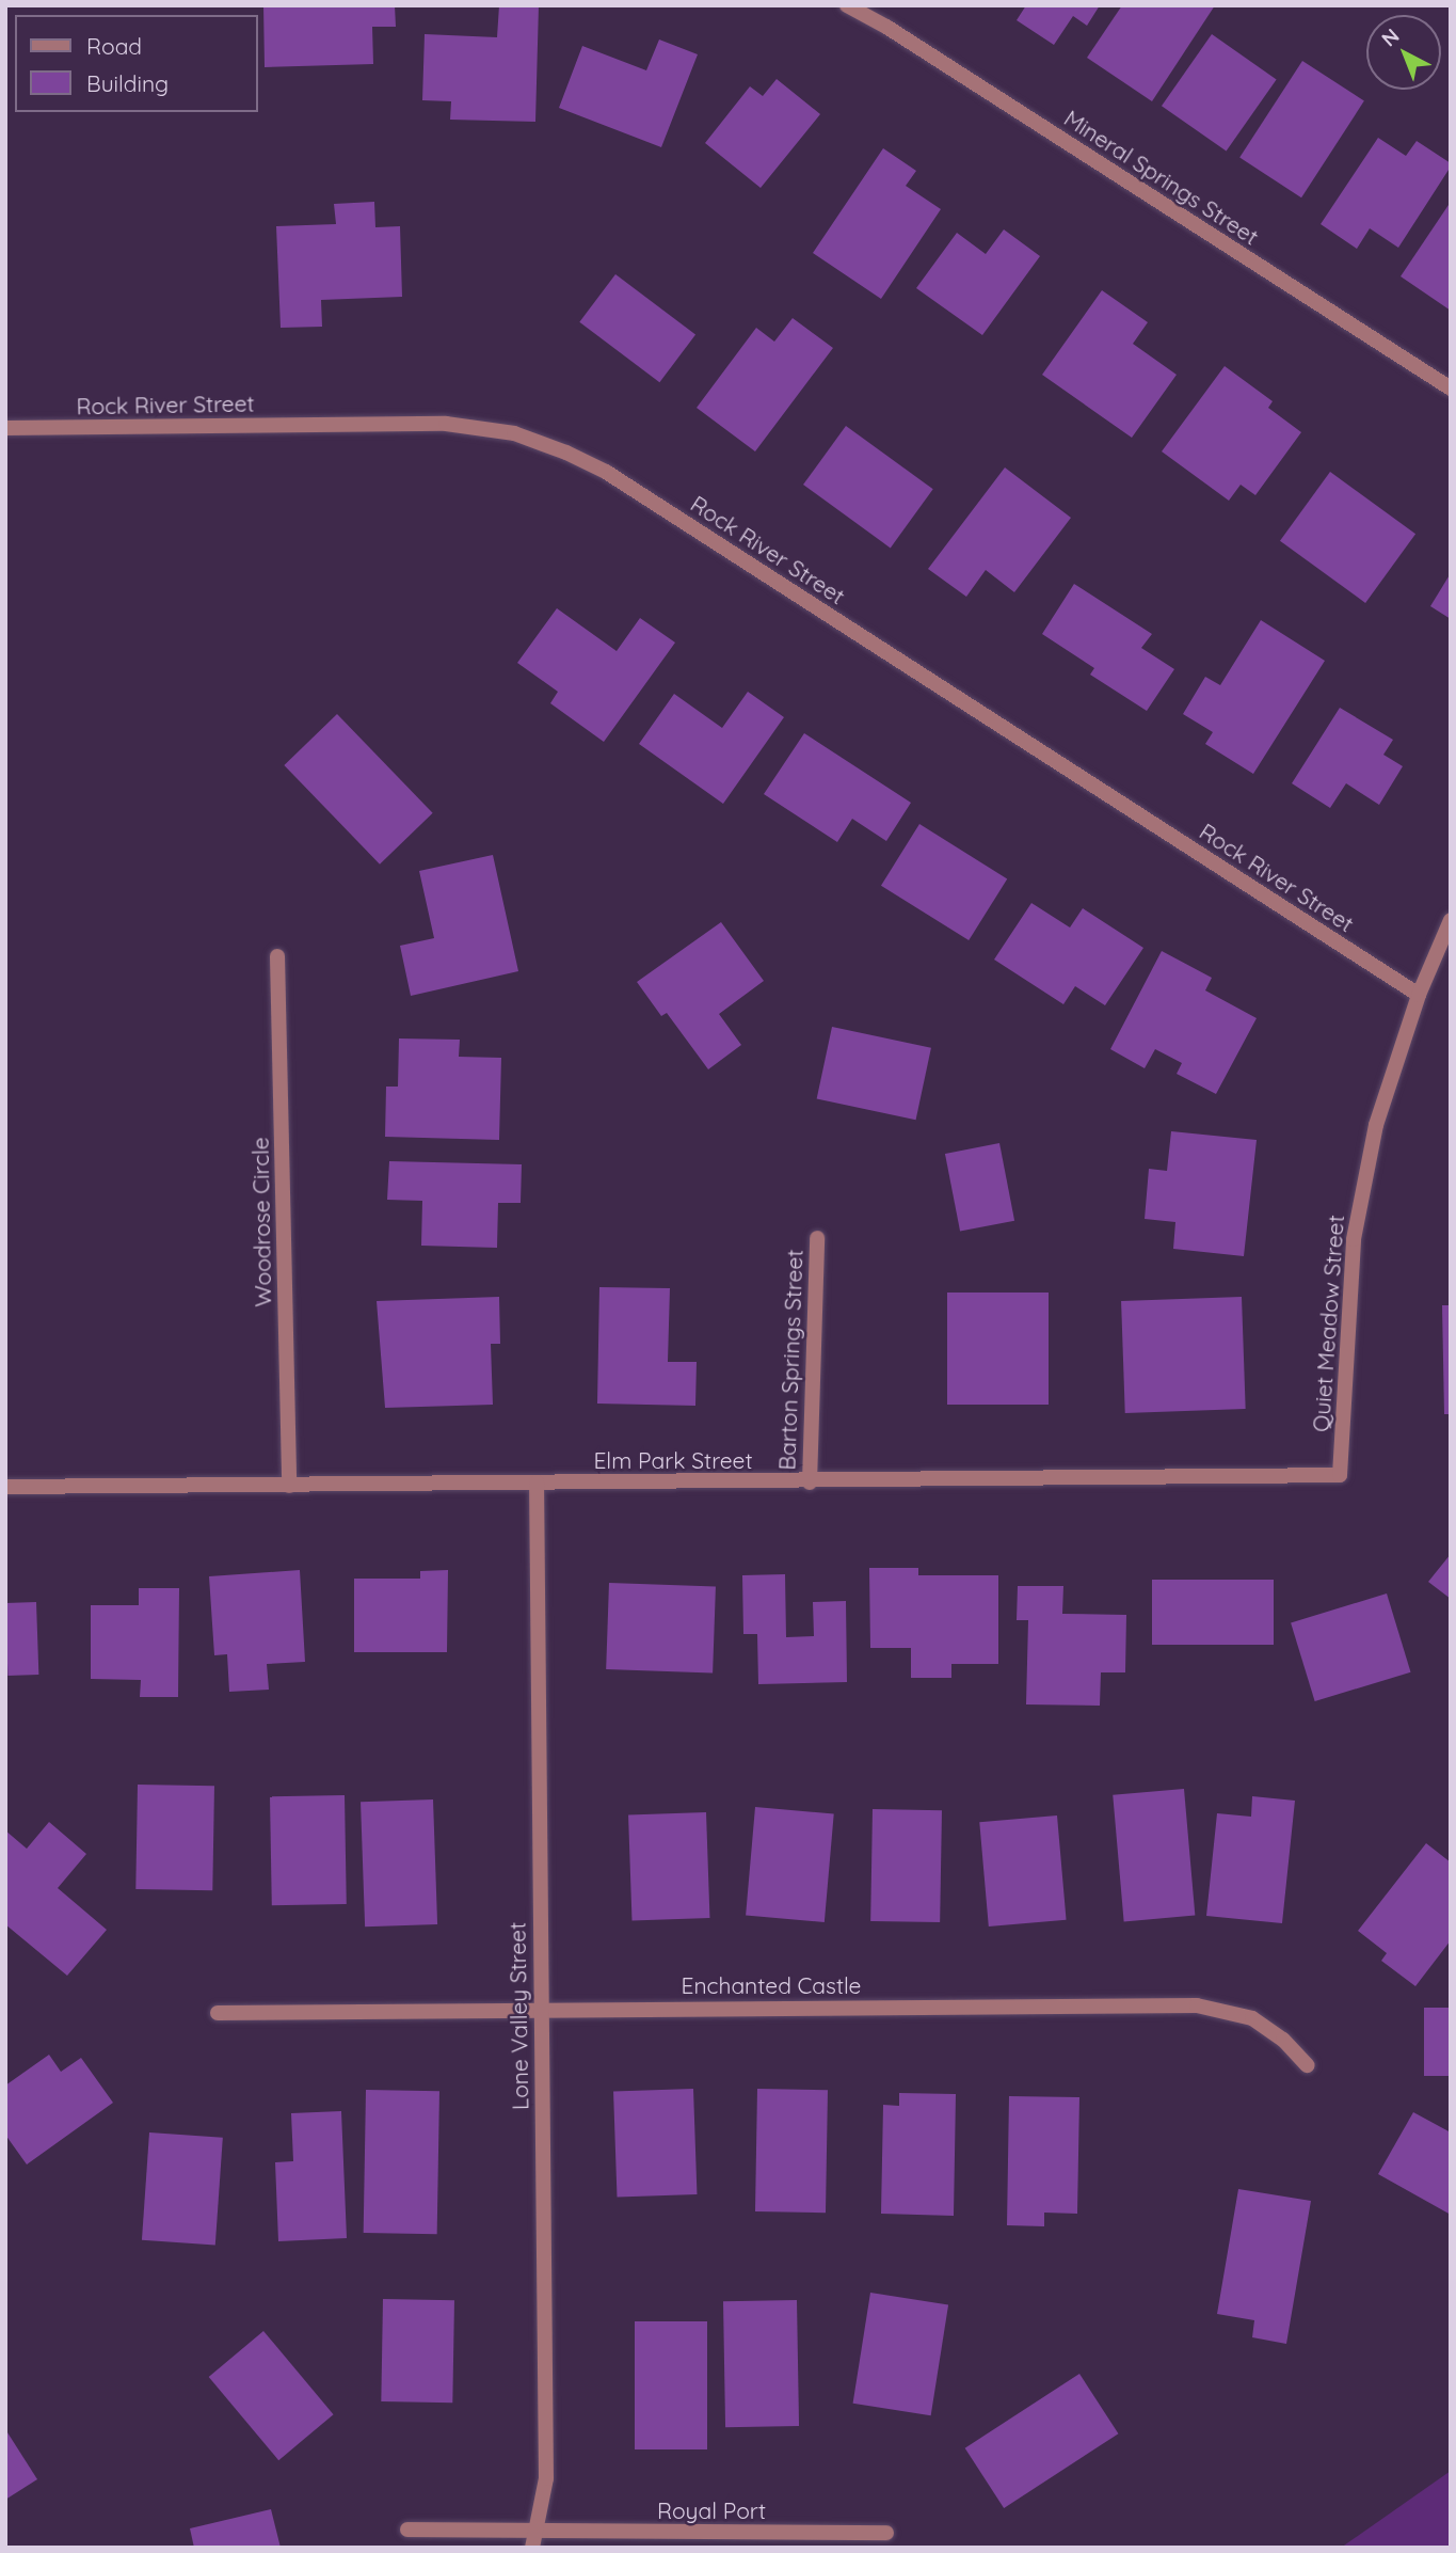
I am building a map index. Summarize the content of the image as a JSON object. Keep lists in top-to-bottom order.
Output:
{
  "streets": {
    "street": [
      "Mineral Springs Street",
      "Rock River Street",
      "Woodrose Circle",
      "Quiet Meadow Street",
      "Barton Springs Street",
      "Elm Park Street",
      "Enchanted Castle",
      "Lone Valley Street",
      "Royal Port"
    ]
  },
  "crossings": [
    ["Rock River Street", "Quiet Meadow Street"],
    ["Woodrose Circle", "Elm Park Street"],
    ["Quiet Meadow Street", "Elm Park Street"],
    ["Barton Springs Street", "Elm Park Street"],
    ["Elm Park Street", "Lone Valley Street"],
    ["Enchanted Castle", "Lone Valley Street"],
    ["Lone Valley Street", "Royal Port"]
  ],
  "legend": ["Road", "Building"],
  "north": "top left"
}
